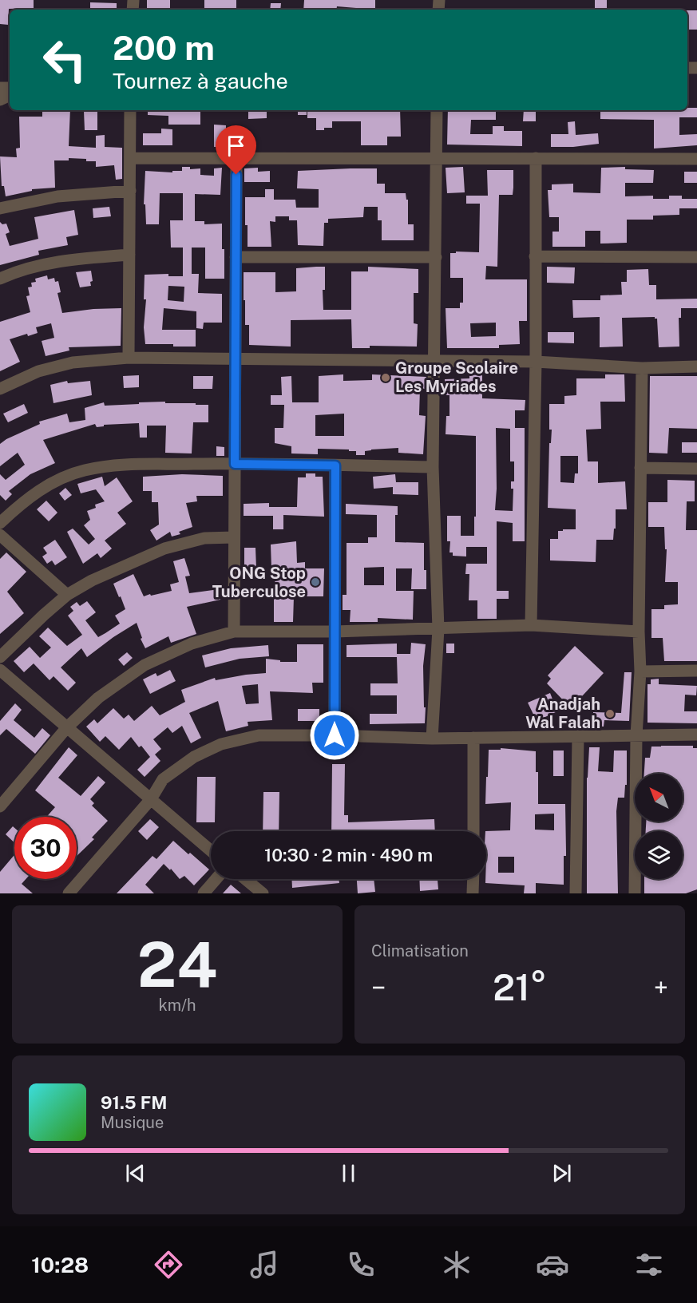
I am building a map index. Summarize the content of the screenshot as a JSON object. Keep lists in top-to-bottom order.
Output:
{
  "places": ["Groupe Scolaire Les Myriades", "ONG Stop Tuberculose", "Anadjah Wal Falah"],
  "north": "top left",
  "page": {
    "turn": ["200 m", "Tournez à gauche"],
    "limit": "30",
    "trip": "10:30 · 2 min · 490 m",
    "tile": [
      ["24", "km/h"],
      "Climatisation"
    ],
    "heat": ["−", "21°", "+"],
    "song": ["91.5 FM", "Musique"],
    "tabs": "10:28"
  }
}
